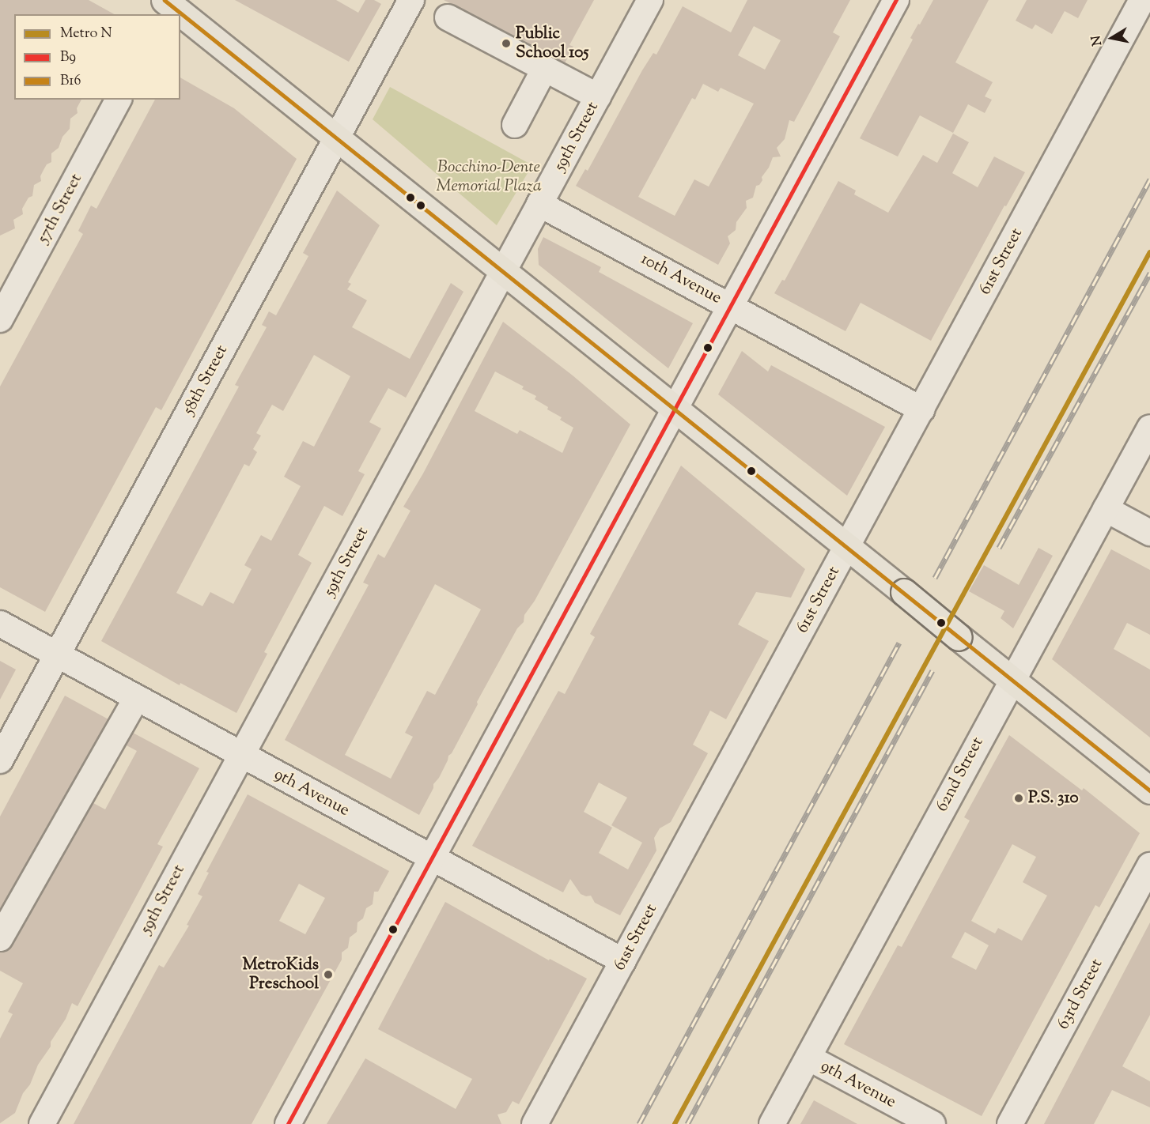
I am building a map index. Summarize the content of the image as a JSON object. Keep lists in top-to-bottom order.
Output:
{
  "streets": {
    "street": [
      "59th Street",
      "57th Street",
      "61st Street",
      "10th Avenue",
      "58th Street",
      "62nd Street",
      "9th Avenue",
      "63rd Street"
    ]
  },
  "crossings": [
    ["59th Street", "10th Avenue"],
    ["59th Street", "9th Avenue"],
    ["61st Street", "10th Avenue"],
    ["61st Street", "9th Avenue"],
    ["58th Street", "9th Avenue"],
    ["62nd Street", "9th Avenue"]
  ],
  "parks": ["Bocchino-Dente Memorial Plaza"],
  "places": ["Public School 105", "P.S. 310", "MetroKids Preschool"],
  "lines": ["transit line B9", "transit line B16", "metro line N"],
  "legend": ["Metro N", "B9", "B16"],
  "north": "left"
}
